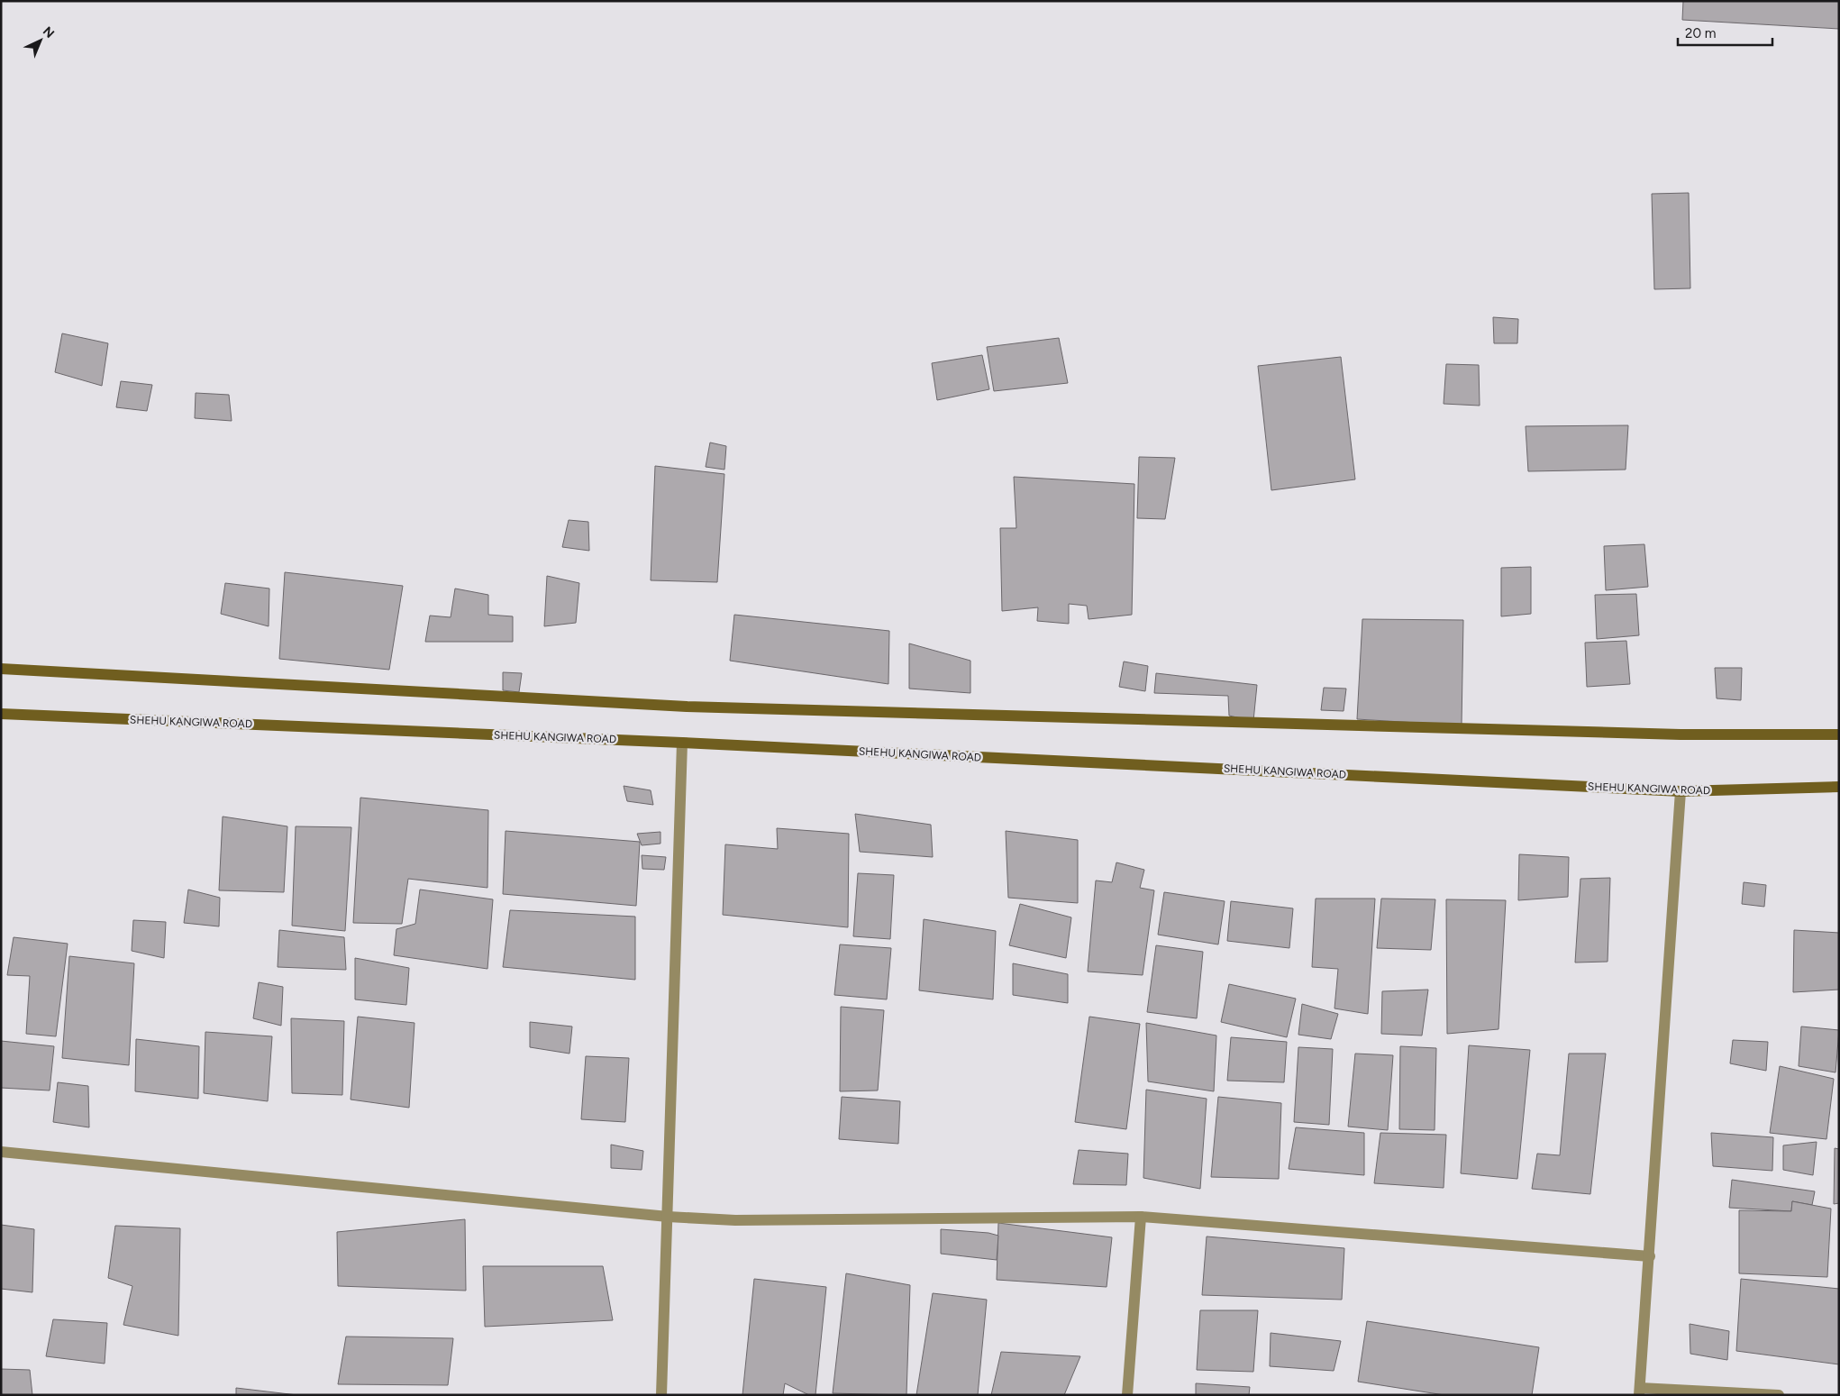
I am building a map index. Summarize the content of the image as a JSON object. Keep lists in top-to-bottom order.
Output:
{
  "streets": {
    "main road": ["SHEHU KANGIWA ROAD"]
  },
  "scale_bar": "20 m",
  "north": "top right"
}
